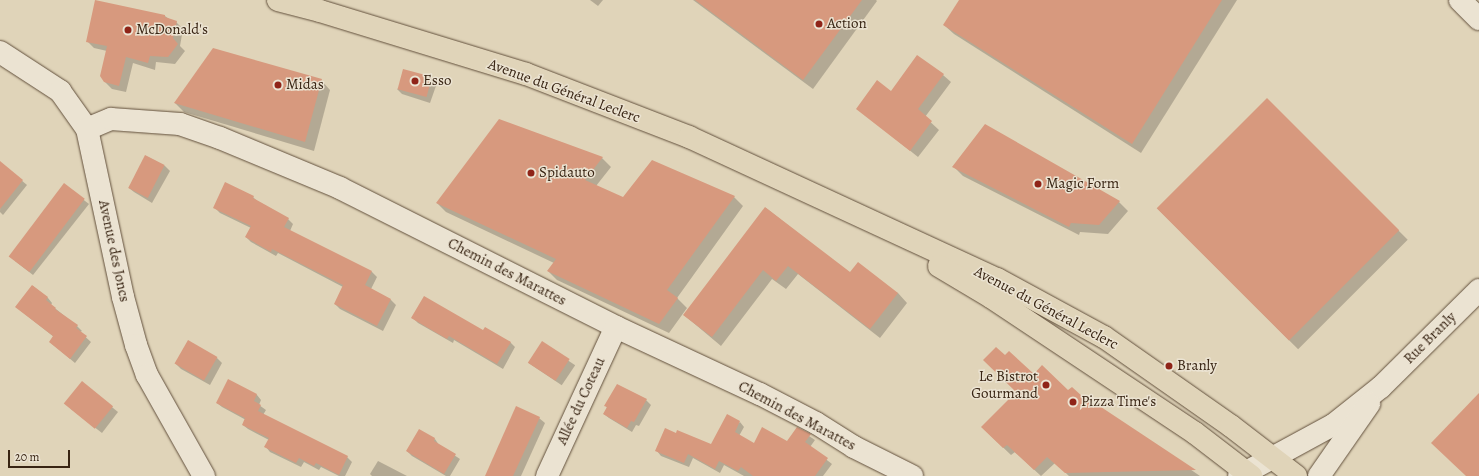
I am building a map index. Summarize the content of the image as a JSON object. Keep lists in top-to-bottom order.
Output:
{
  "streets": {
    "main road": ["Avenue du Général Leclerc"],
    "street": [
      "Avenue des Joncs",
      "Chemin des Marattes",
      "Rue Branly",
      "Allée du Coteau"
    ]
  },
  "crossings": [
    ["Avenue du Général Leclerc", "Rue Branly"],
    ["Avenue des Joncs", "Chemin des Marattes"],
    ["Chemin des Marattes", "Allée du Coteau"]
  ],
  "places": [
    "Action",
    "McDonald's",
    "Esso",
    "Midas",
    "Spidauto",
    "Magic Form",
    "Branly",
    "Le Bistrot Gourmand",
    "Pizza Time's"
  ],
  "scale_bar": "20 m"
}
